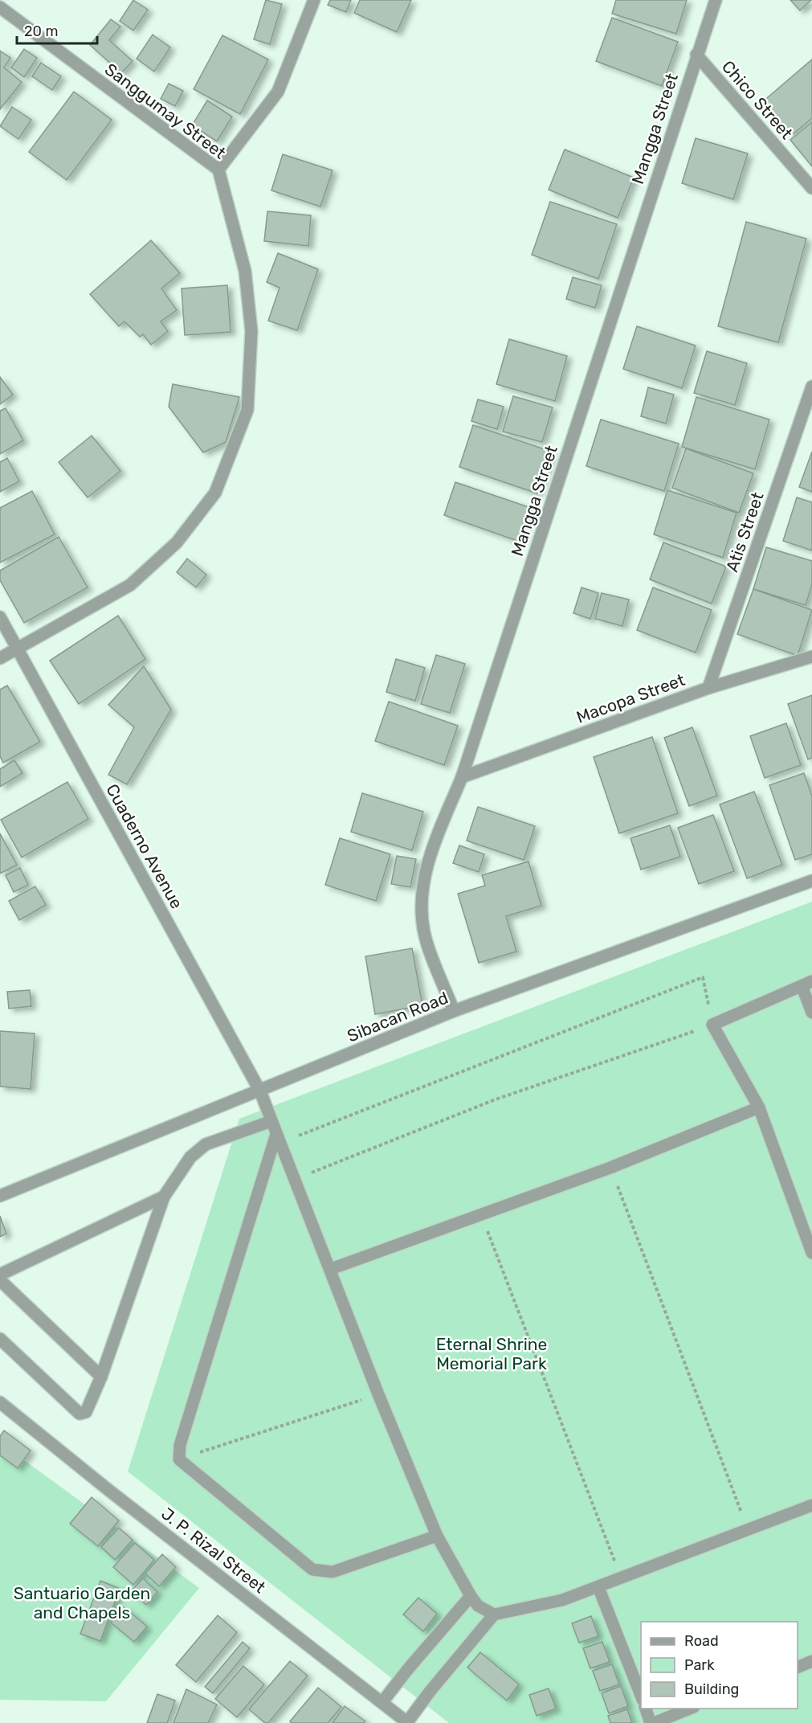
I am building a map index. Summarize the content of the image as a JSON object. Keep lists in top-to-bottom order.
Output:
{
  "streets": {
    "street": [
      "Chico Street",
      "Sanggumay Street",
      "Mangga Street",
      "Atis Street",
      "Macopa Street",
      "Cuaderno Avenue",
      "Sibacan Road",
      "J. P. Rizal Street"
    ]
  },
  "crossings": [
    ["Chico Street", "Mangga Street"],
    ["Sanggumay Street", "Cuaderno Avenue"],
    ["Mangga Street", "Macopa Street"],
    ["Mangga Street", "Sibacan Road"],
    ["Atis Street", "Macopa Street"],
    ["Cuaderno Avenue", "Sibacan Road"]
  ],
  "parks": ["Eternal Shrine Memorial Park", "Santuario Garden and Chapels"],
  "legend": ["Road", "Park", "Building"],
  "scale_bar": "20 m"
}
